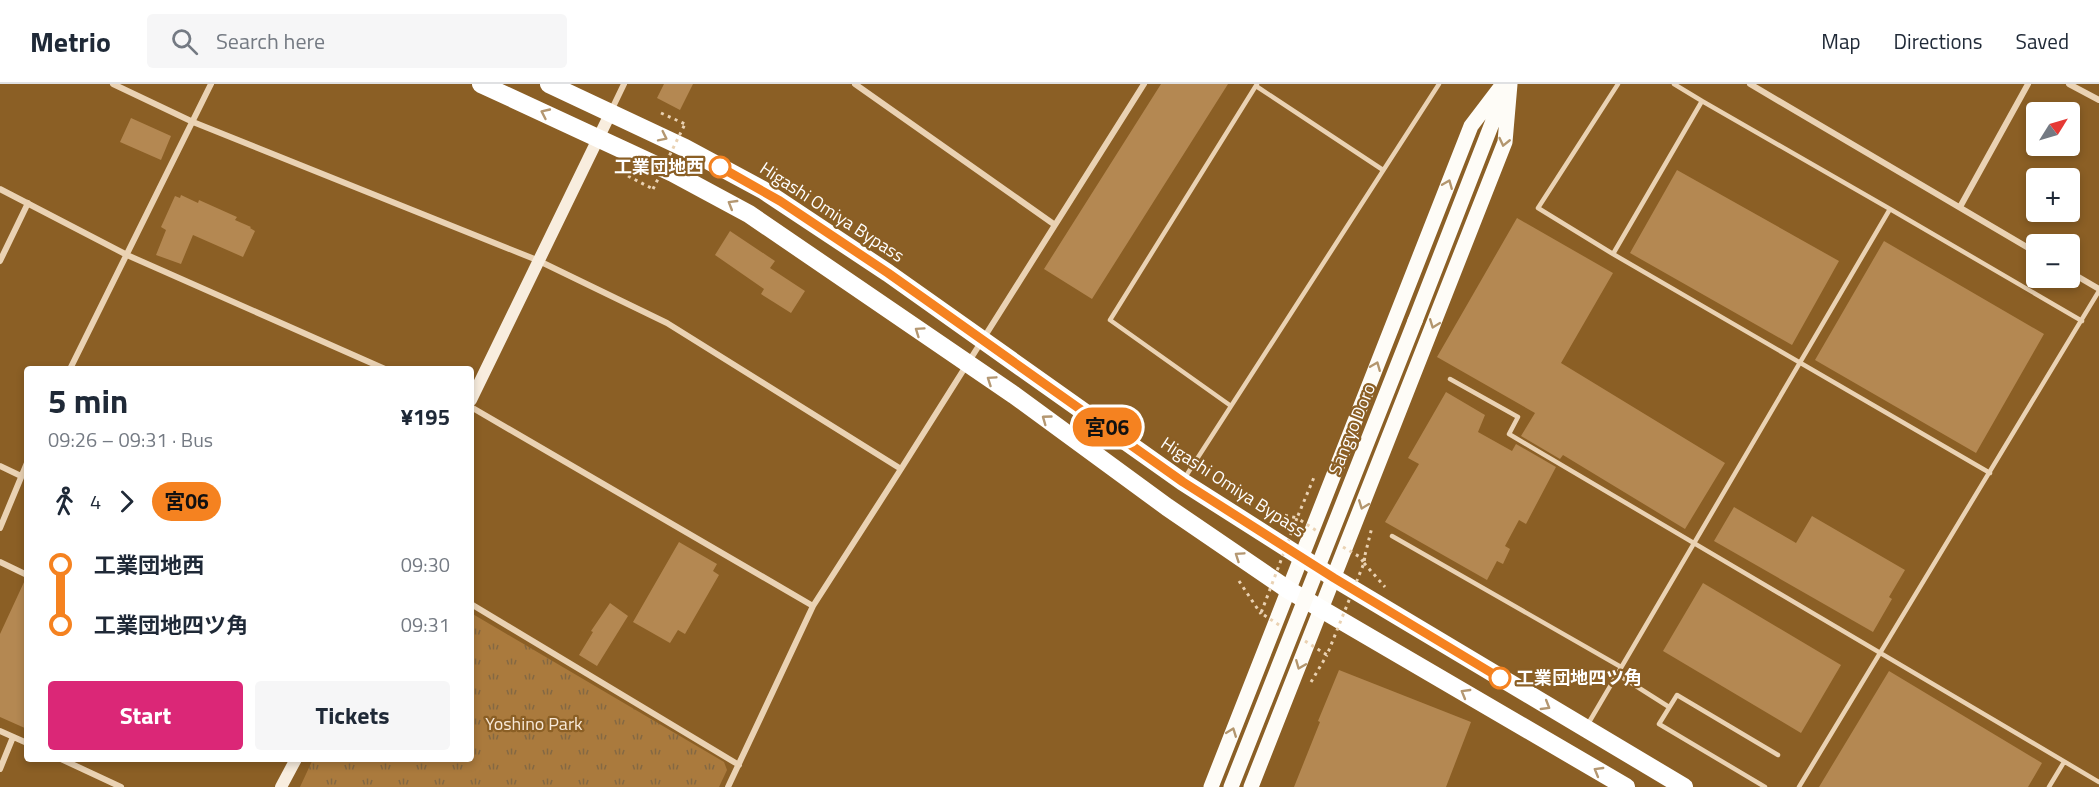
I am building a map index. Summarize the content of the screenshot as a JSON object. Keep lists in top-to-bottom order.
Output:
{
  "streets": {
    "highway": ["Higashi Omiya Bypass"],
    "main road": ["Sangyo Doro"]
  },
  "parks": ["Yoshino Park"],
  "places": ["工業団地西", "工業団地四ツ角"],
  "lines": ["bus line 宮06"],
  "north": "top right",
  "page": {
    "header": "Metrio",
    "search": "Search here",
    "nav": ["Map", "Directions", "Saved"],
    "on_map": "宮06",
    "map_buttons": ["+", "−"],
    "heading": ["5 min", "09:26 – 09:31 · Bus", "¥195"],
    "legs": ["4", "宮06"],
    "list": [
      {
        "name": "工業団地西",
        "value": "09:30"
      },
      {
        "name": "工業団地四ツ角",
        "value": "09:31"
      }
    ],
    "buttons": ["Start", "Tickets"]
  }
}
